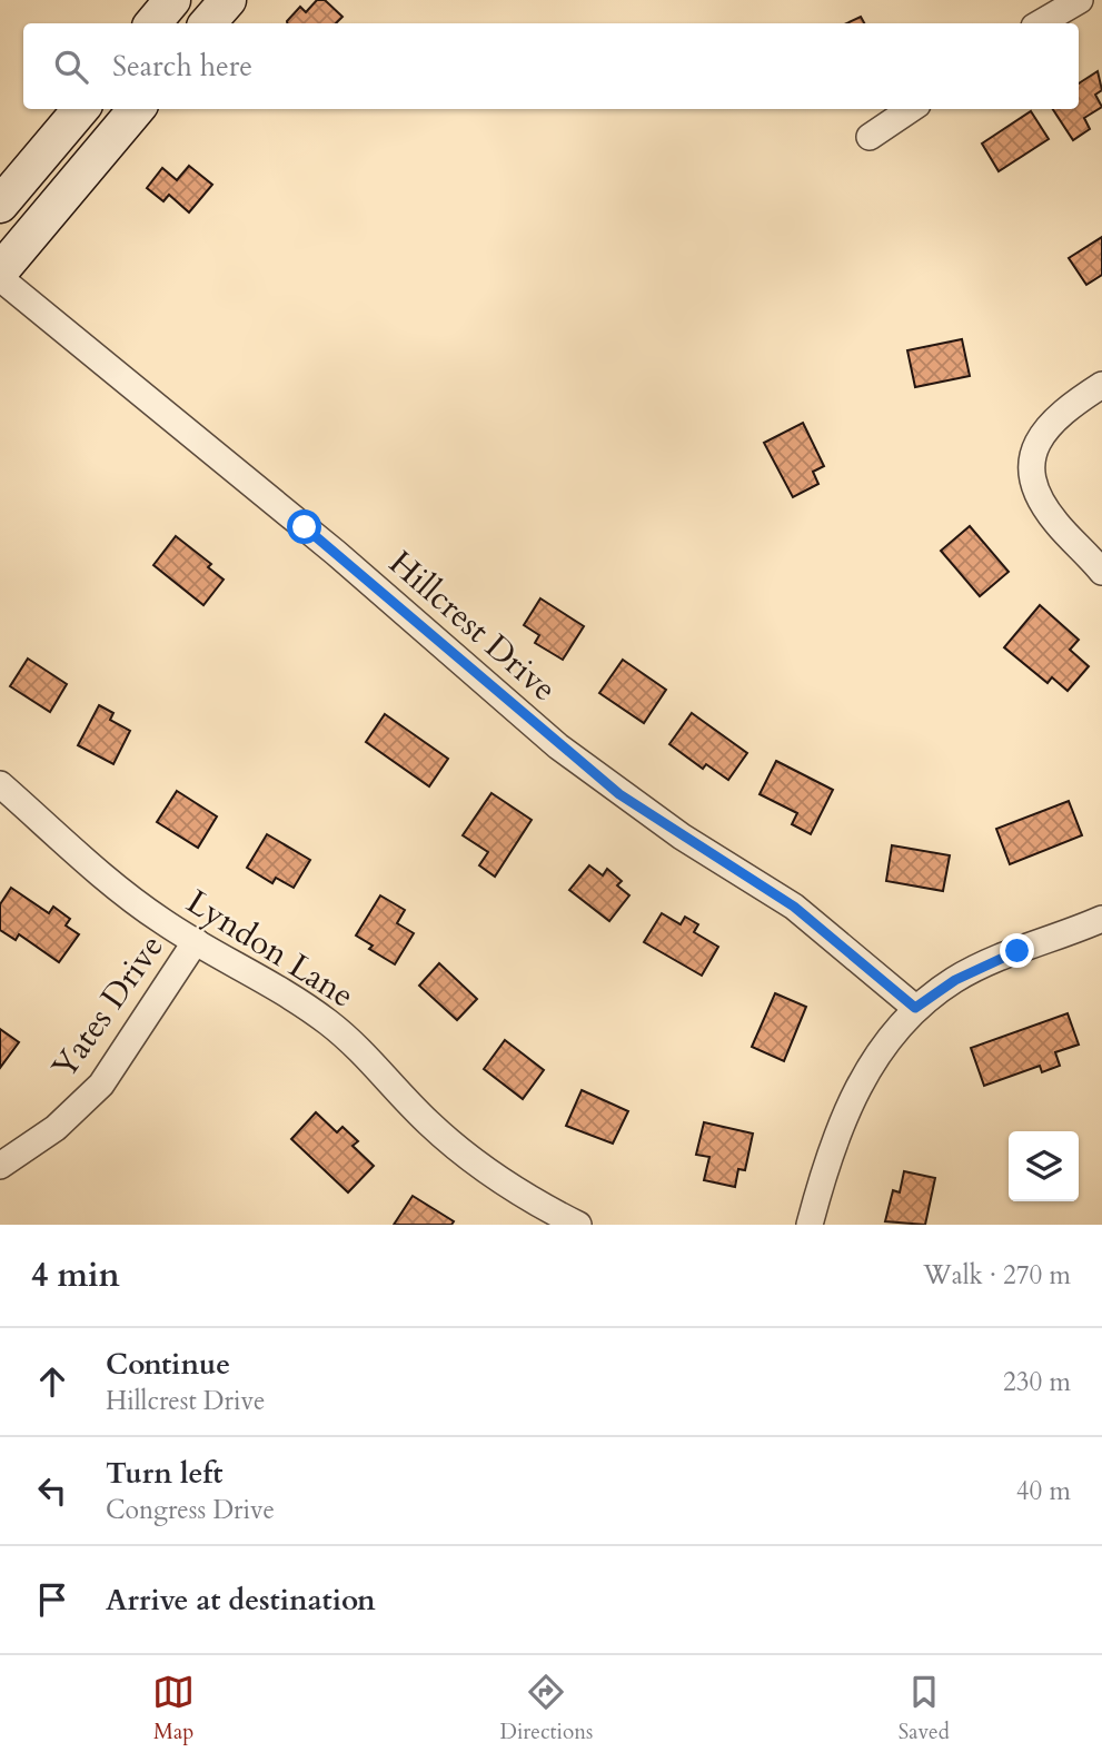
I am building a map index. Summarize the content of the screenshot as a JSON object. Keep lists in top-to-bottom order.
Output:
{
  "streets": {
    "street": ["Hillcrest Drive", "Lyndon Lane", "Yates Drive"]
  },
  "crossings": [
    ["Lyndon Lane", "Yates Drive"]
  ],
  "page": {
    "search": "Search here",
    "heading": ["4 min", "Walk · 270 m"],
    "list": [
      ["Continue", "Hillcrest Drive", "230 m"],
      ["Turn left", "Congress Drive", "40 m"],
      "Arrive at destination"
    ],
    "nav": ["Map", "Directions", "Saved"]
  }
}
